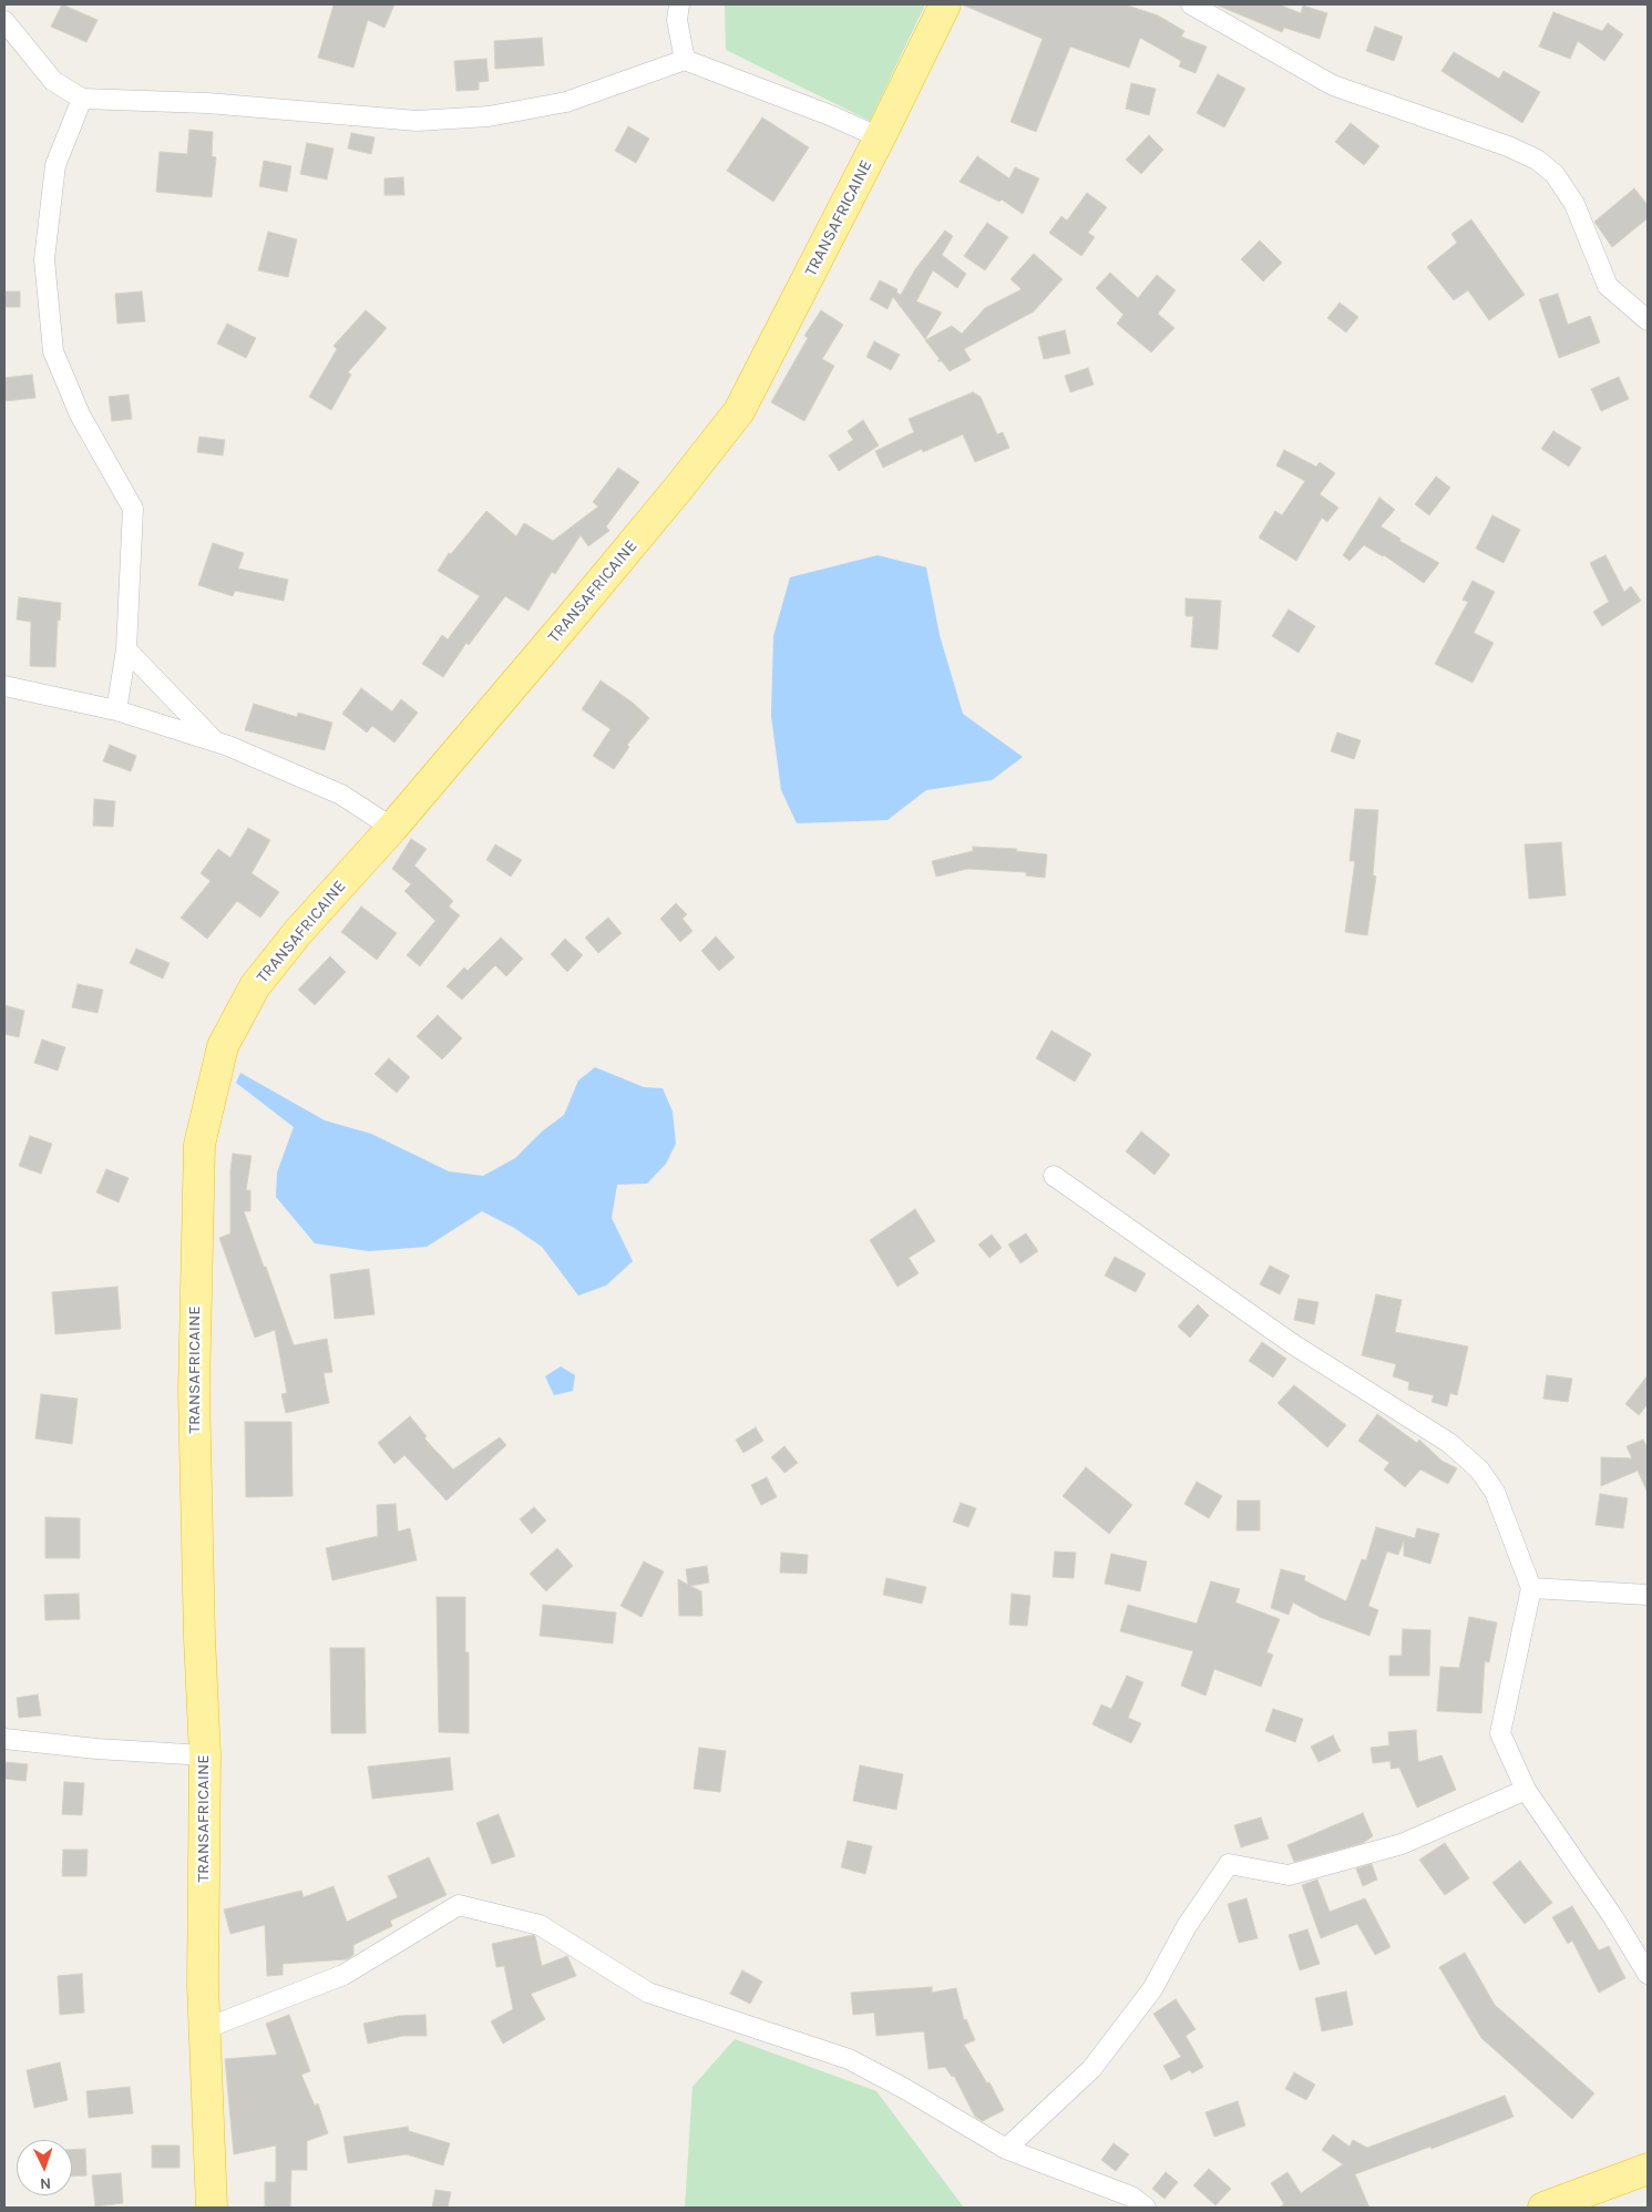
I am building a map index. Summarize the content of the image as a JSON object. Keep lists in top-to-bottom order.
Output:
{
  "streets": {
    "highway": ["TRANSAFRICAINE"]
  },
  "north": "bottom"
}
